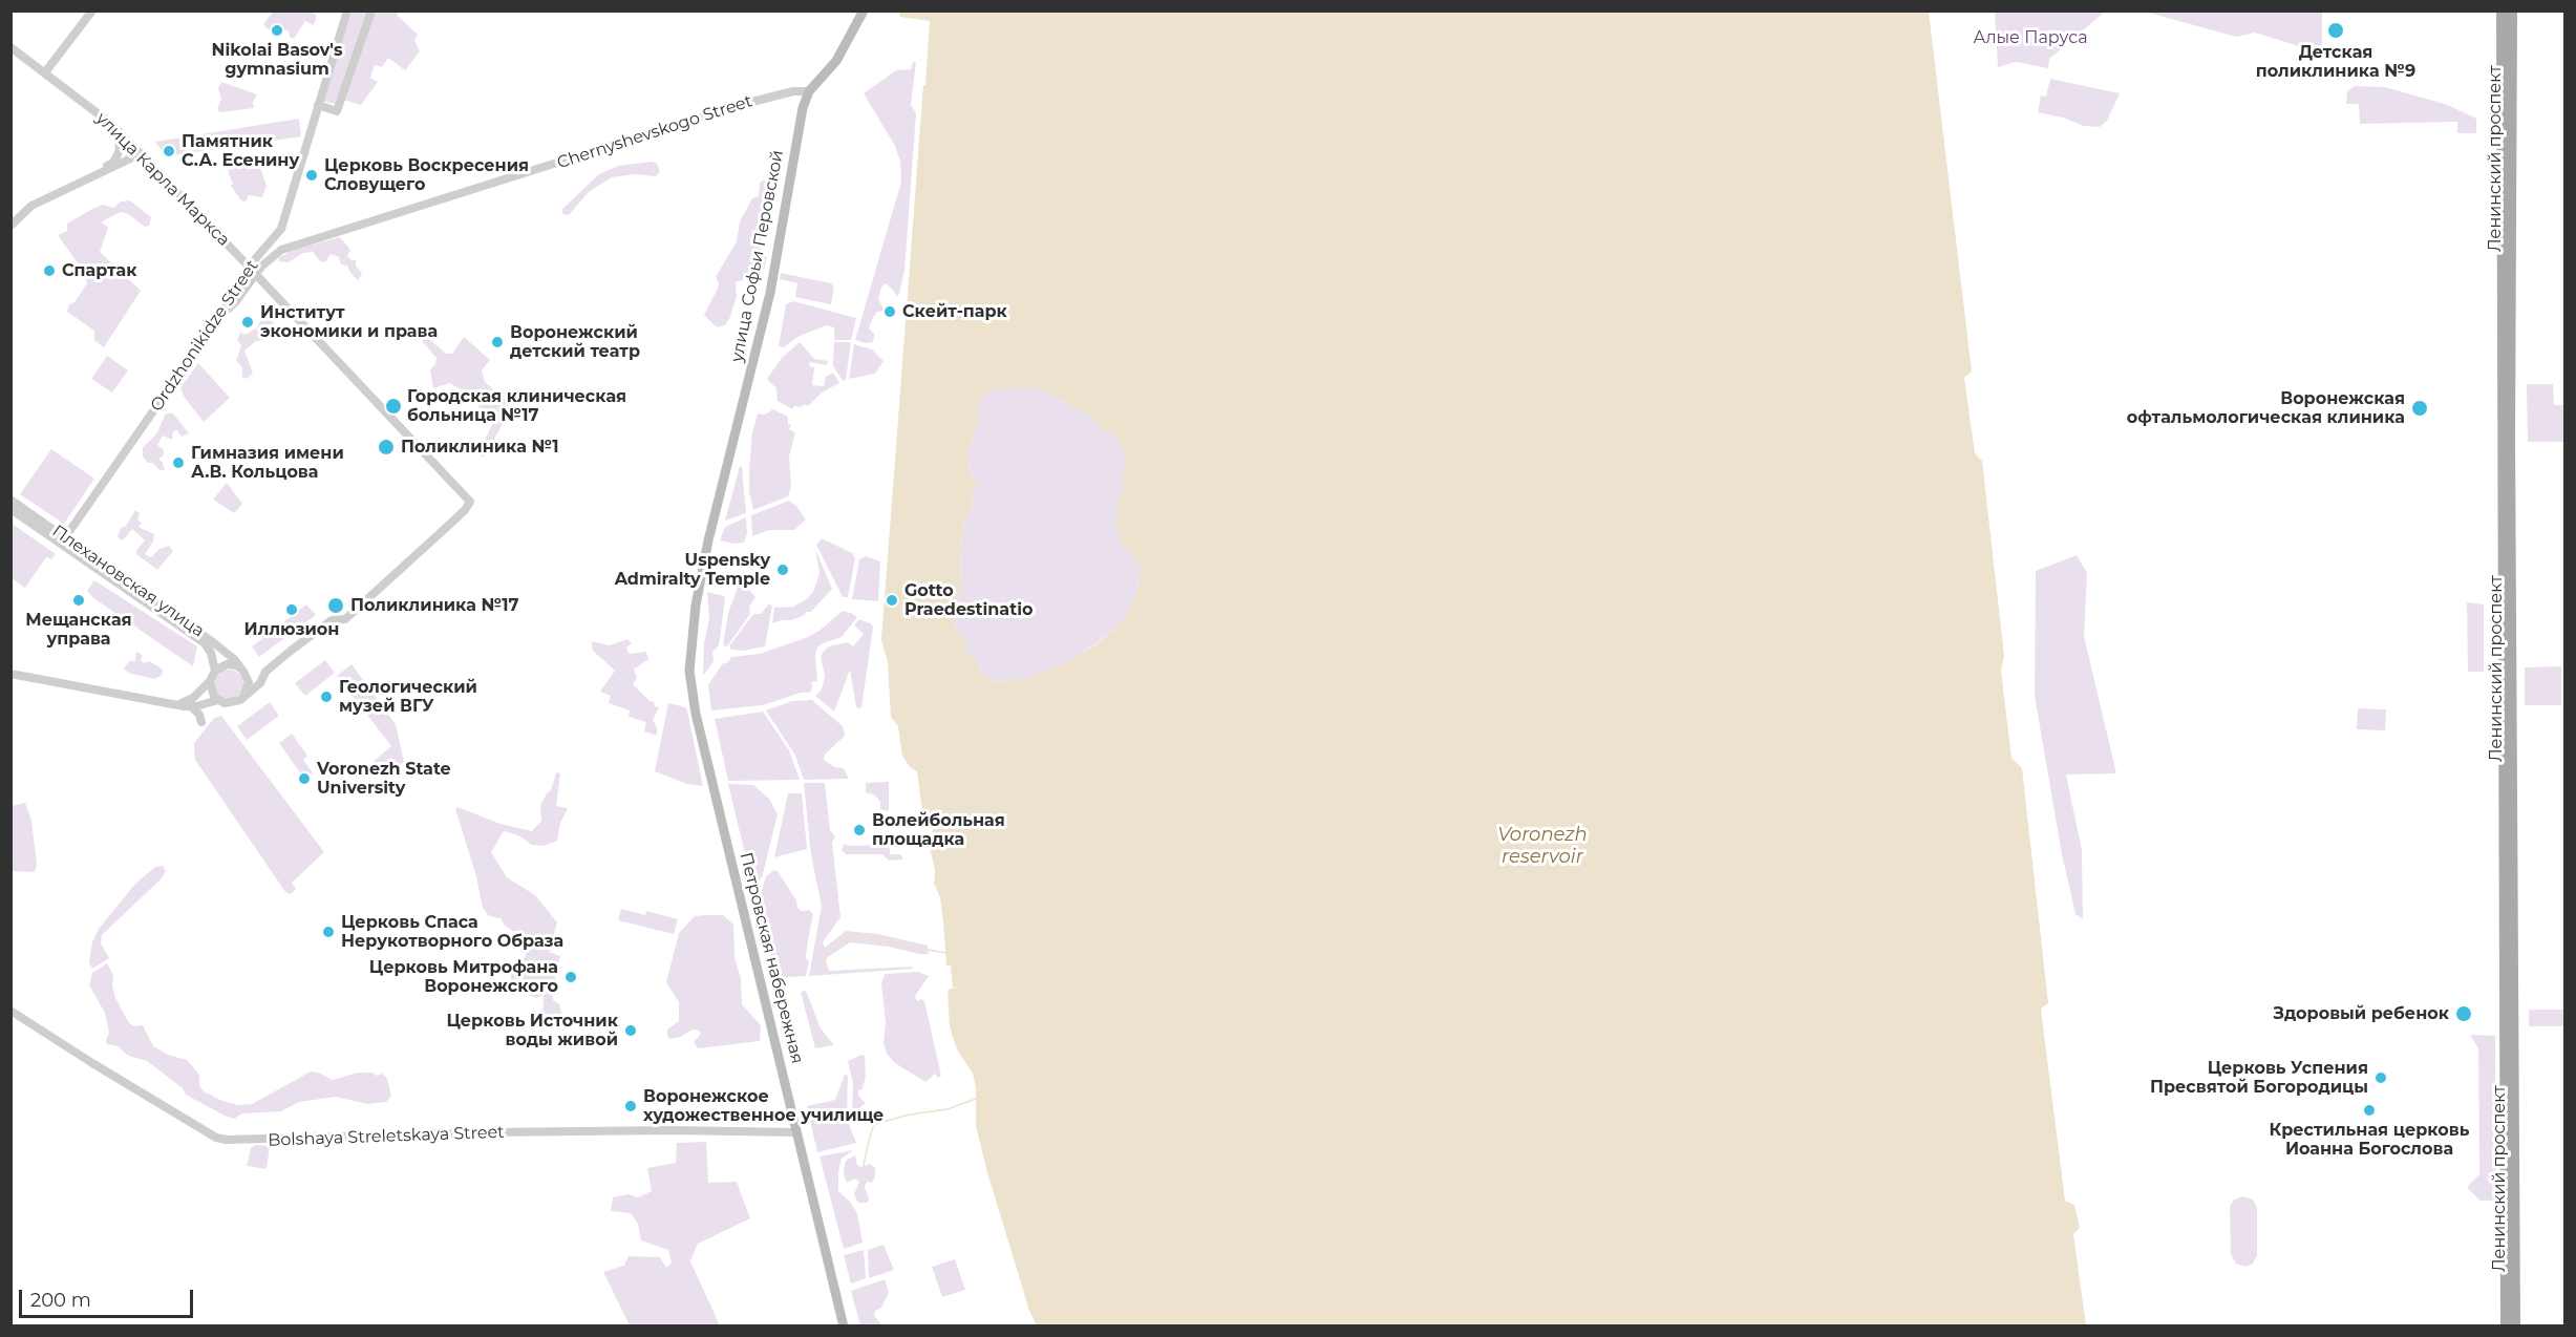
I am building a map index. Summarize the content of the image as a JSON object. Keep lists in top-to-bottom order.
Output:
{
  "streets": {
    "main road": ["Ленинский проспект", "улица Софьи Перовской", "Петровская набережная"],
    "street": [
      "Chernyshevskogo Street",
      "улица Карла Маркса",
      "Ordzhonikidze Street",
      "Плехановская улица",
      "Bolshaya Streletskaya Street"
    ]
  },
  "crossings": [
    ["Chernyshevskogo Street", "улица Софьи Перовской"],
    ["Chernyshevskogo Street", "Ordzhonikidze Street"],
    ["улица Карла Маркса", "Ordzhonikidze Street"],
    ["улица Софьи Перовской", "Петровская набережная"],
    ["Ordzhonikidze Street", "Плехановская улица"],
    ["Петровская набережная", "Bolshaya Streletskaya Street"]
  ],
  "water": ["Voronezh reservoir"],
  "parks": ["Алые Паруса"],
  "places": [
    "Nikolai Basov's gymnasium",
    "Детская поликлиника №9",
    "Памятник С.А. Есенину",
    "Церковь Воскресения Словущего",
    "Спартак",
    "Скейт-парк",
    "Институт экономики и права",
    "Воронежский детский театр",
    "Городская клиническая больница №17",
    "Воронежская офтальмологическая клиника",
    "Поликлиника №1",
    "Гимназия имени А.В. Кольцова",
    "Uspensky Admiralty Temple",
    "Мещанская управа",
    "Gotto Praedestinatio",
    "Поликлиника №17",
    "Иллюзион",
    "Геологический музей ВГУ",
    "Voronezh State University",
    "Волейбольная площадка",
    "Церковь Спаса Нерукотворного Образа",
    "Церковь Митрофана Воронежского",
    "Здоровый ребенок",
    "Церковь Источник воды живой",
    "Церковь Успения Пресвятой Богородицы",
    "Воронежское художественное училище",
    "Крестильная церковь Иоанна Богослова"
  ],
  "scale_bar": "200 m"
}
